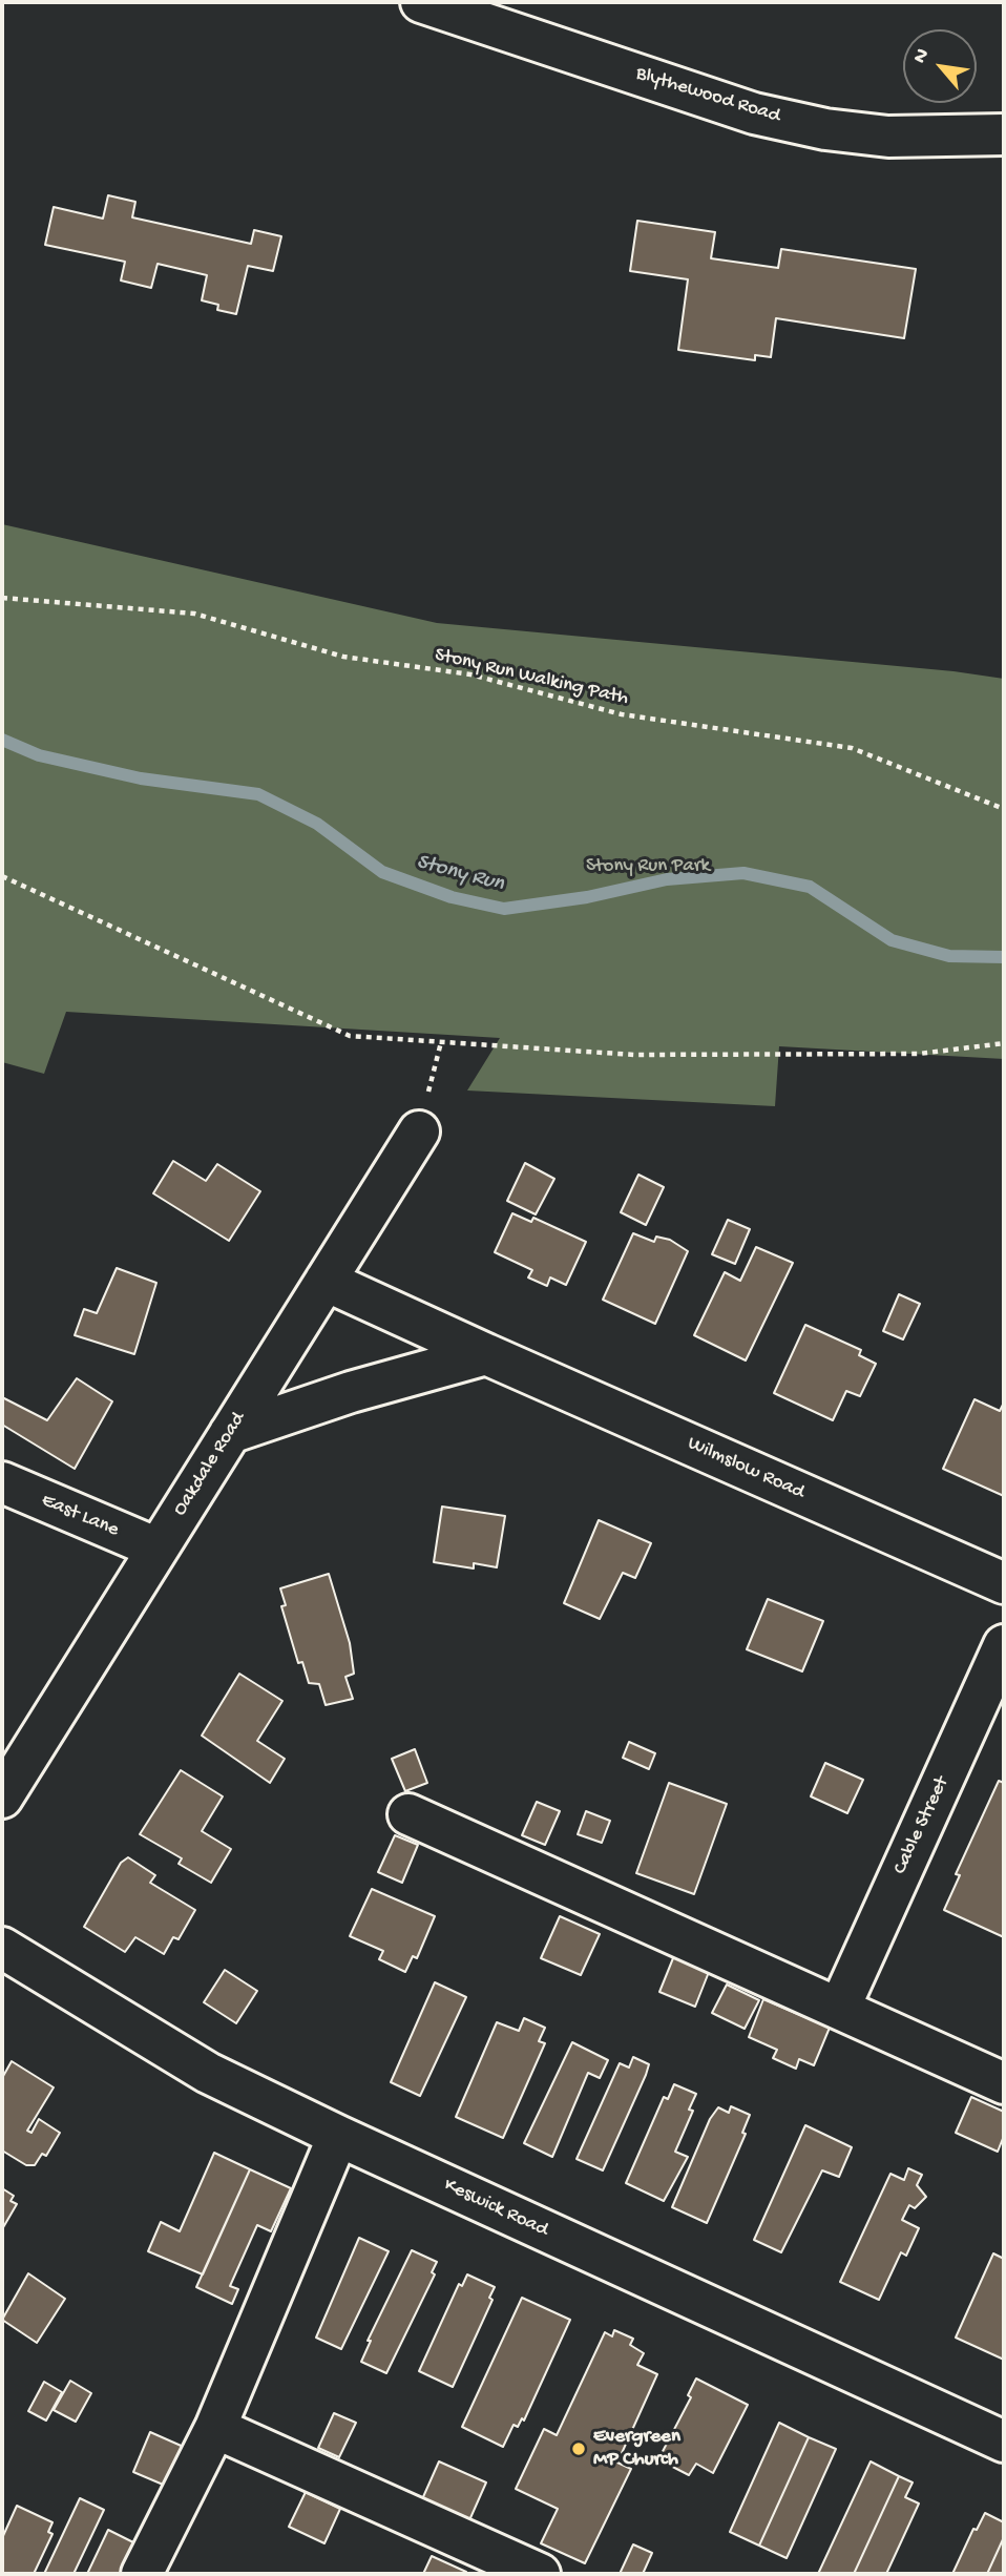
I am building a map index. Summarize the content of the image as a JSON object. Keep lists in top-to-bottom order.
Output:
{
  "streets": {
    "street": [
      "Blythewood Road",
      "Oakdale Road",
      "Wilmslow Road",
      "East Lane",
      "Cable Street",
      "Keswick Road"
    ],
    "path": ["Stony Run Walking Path"]
  },
  "crossings": [
    ["Oakdale Road", "Wilmslow Road"],
    ["Oakdale Road", "East Lane"]
  ],
  "water": ["Stony Run"],
  "parks": ["Stony Run Park"],
  "places": ["Evergreen MP Church"],
  "north": "top left"
}
